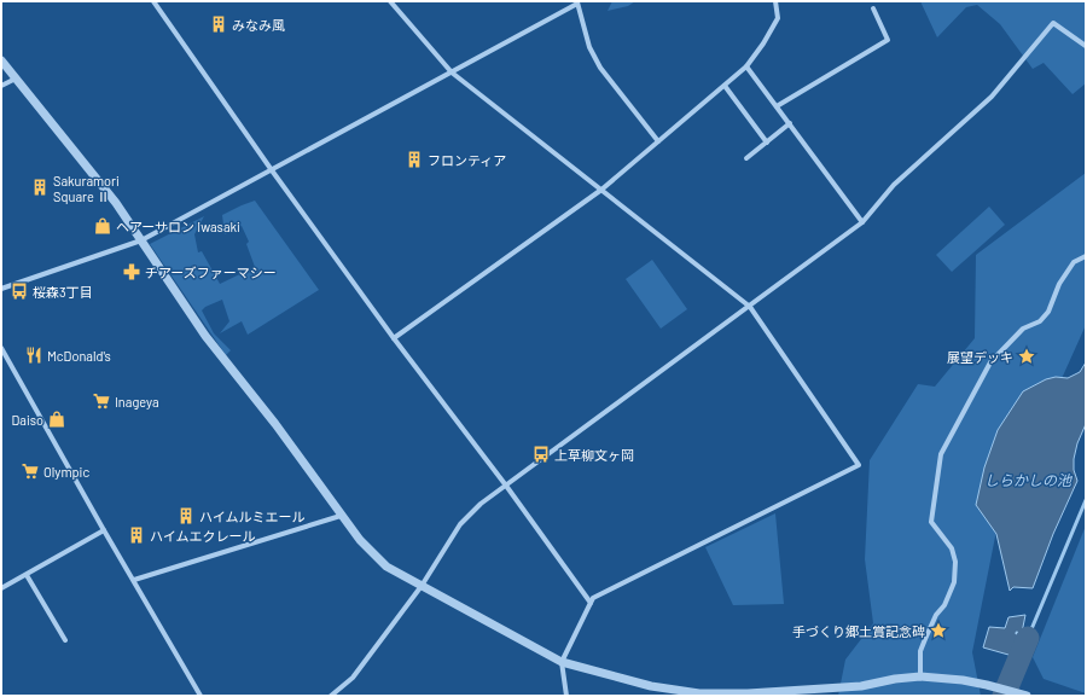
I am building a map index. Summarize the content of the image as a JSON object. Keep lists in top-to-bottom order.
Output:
{
  "water": ["しらかしの池"],
  "places": {
    "building": [
      "みなみ風",
      "フロンティア",
      "Sakuramori Square Ⅱ",
      "ハイムルミエール",
      "ハイムエクレール"
    ],
    "shop": ["ヘアーサロン Iwasaki", "Daiso"],
    "pharmacy": ["チアーズファーマシー"],
    "bus stop": ["桜森3丁目", "上草柳文ヶ岡"],
    "restaurant": ["McDonald's"],
    "place": ["展望デッキ", "手づくり郷土賞記念碑"],
    "supermarket": ["Inageya", "Olympic"]
  }
}
